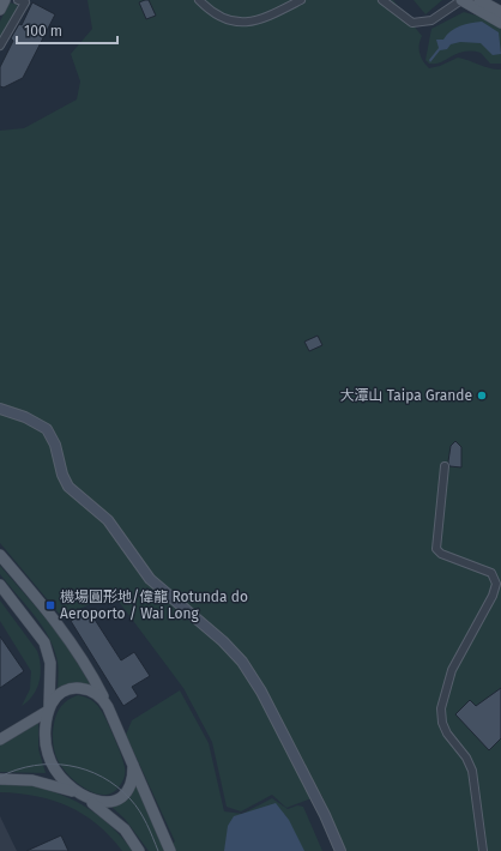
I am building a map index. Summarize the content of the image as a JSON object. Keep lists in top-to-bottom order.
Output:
{
  "places": {
    "other": ["大潭山 Taipa Grande"],
    "transit": ["機場圓形地/偉龍 Rotunda do Aeroporto / Wai Long"]
  },
  "scale_bar": "100 m"
}
